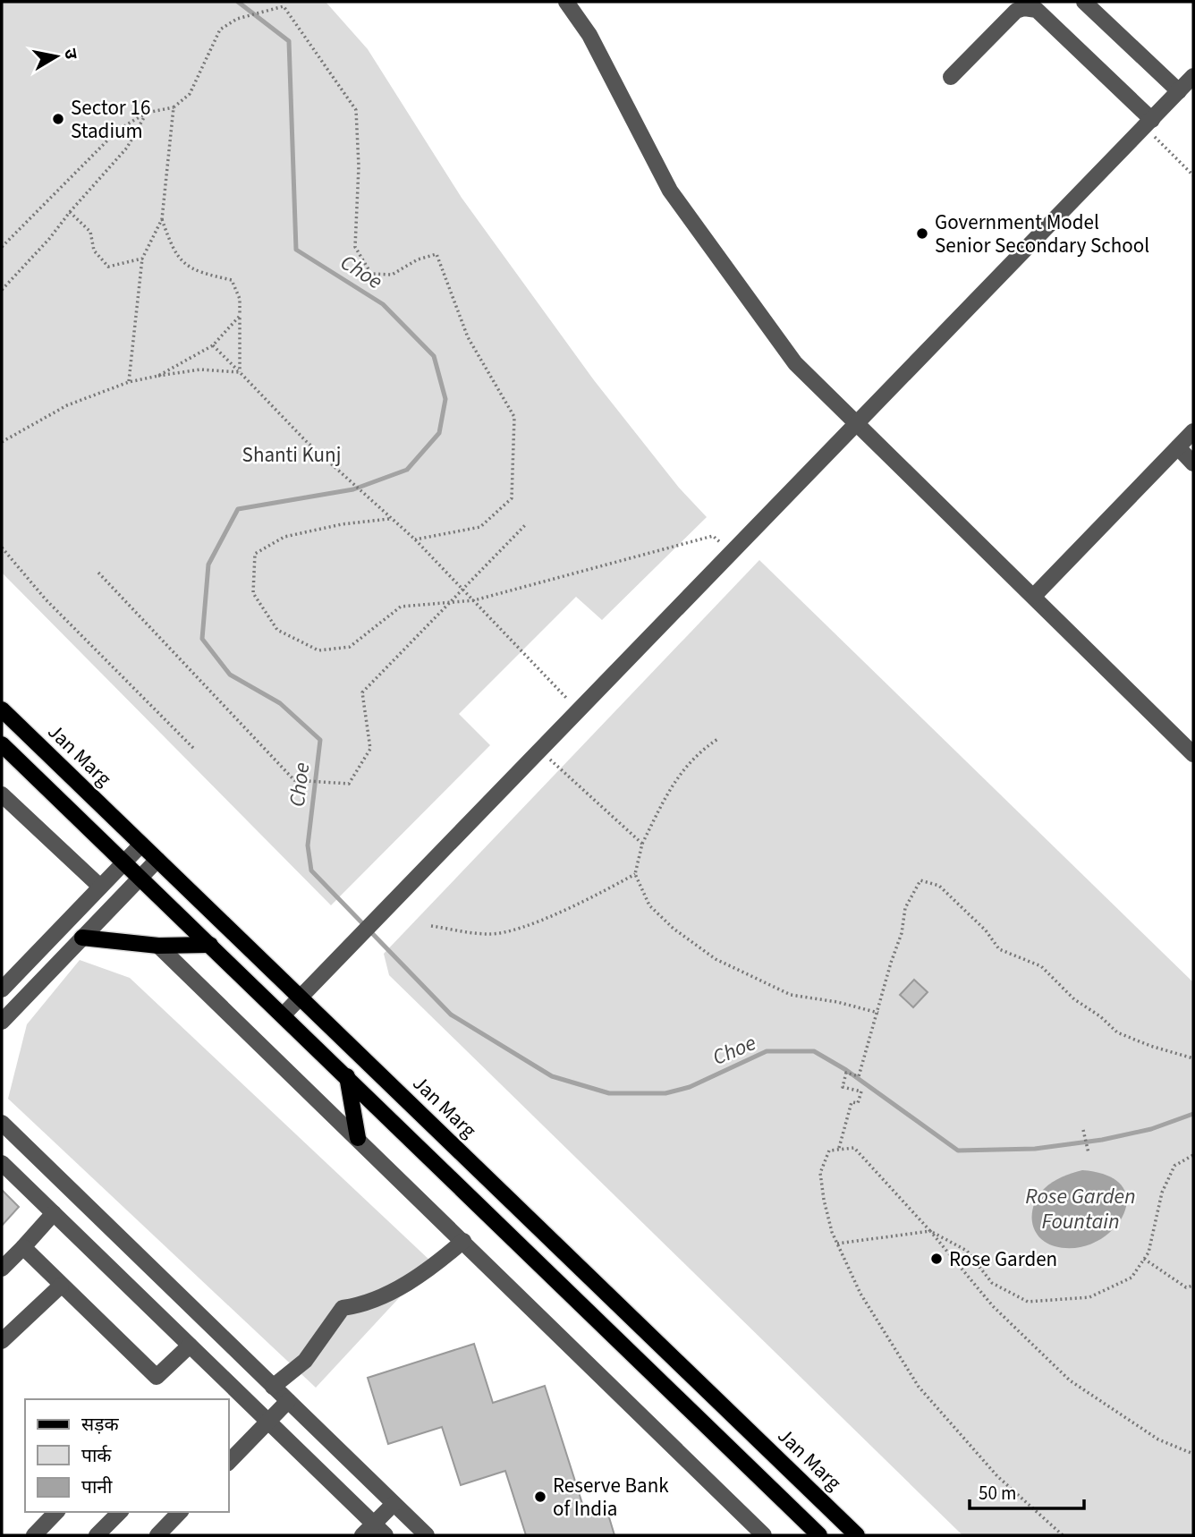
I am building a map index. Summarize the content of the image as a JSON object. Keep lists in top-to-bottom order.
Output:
{
  "streets": {
    "main road": ["Jan Marg"]
  },
  "water": ["Choe", "Rose Garden Fountain"],
  "parks": ["Shanti Kunj"],
  "places": [
    "Sector 16 Stadium",
    "Government Model Senior Secondary School",
    "Rose Garden",
    "Reserve Bank of India"
  ],
  "legend": ["सड़क", "पार्क", "पानी"],
  "scale_bar": "50 m",
  "north": "right"
}
